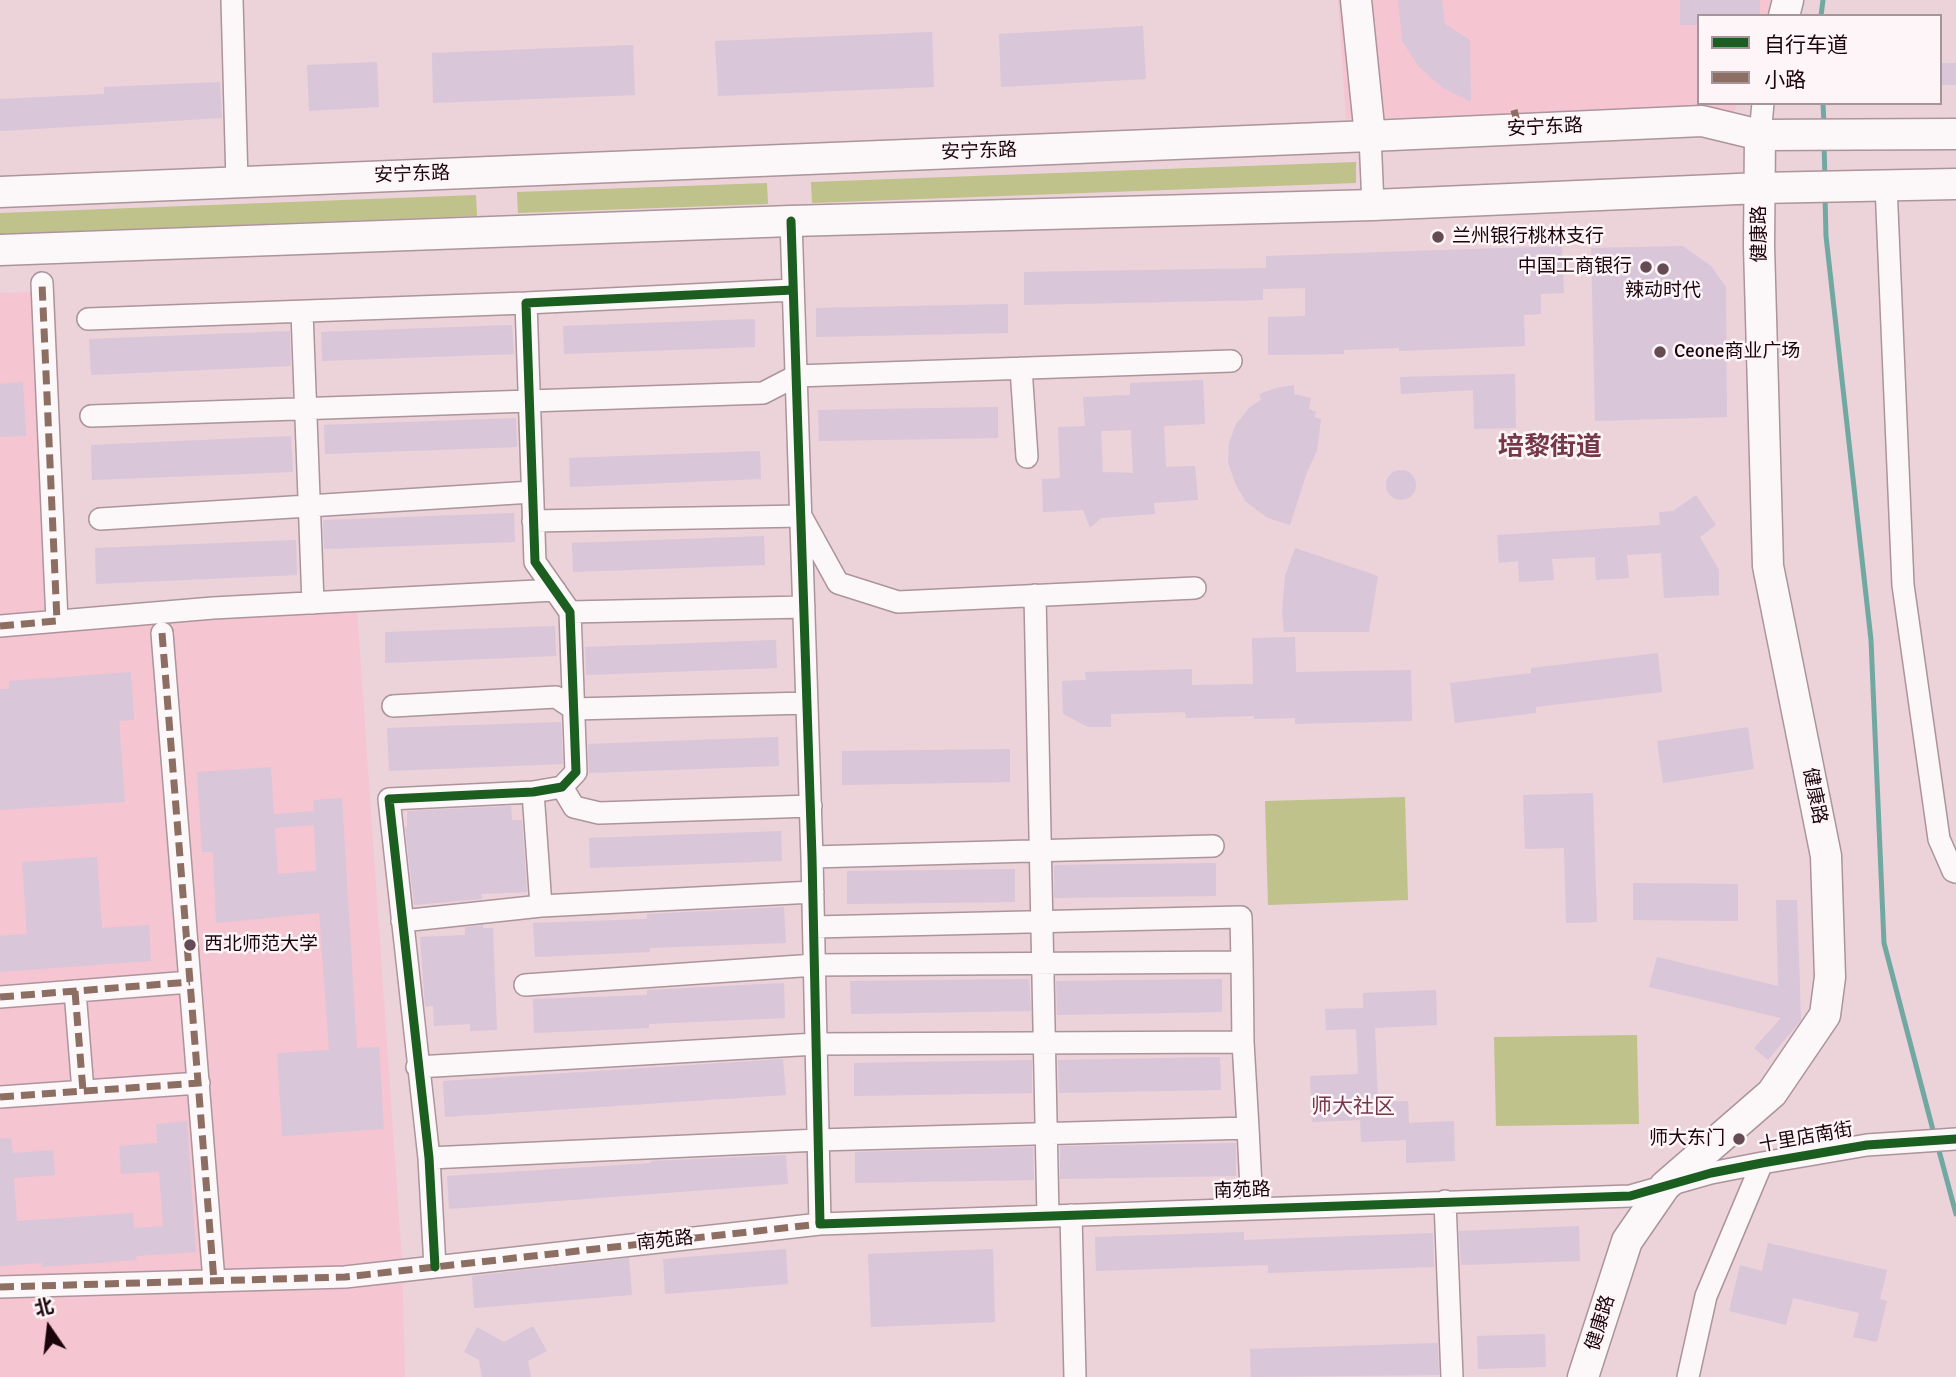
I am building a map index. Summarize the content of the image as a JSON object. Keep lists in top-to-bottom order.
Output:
{
  "streets": {
    "main road": ["安宁东路", "健康路"],
    "street": ["十里店南街", "南苑路"]
  },
  "crossings": [
    ["安宁东路", "健康路"],
    ["健康路", "十里店南街"],
    ["健康路", "南苑路"],
    ["十里店南街", "南苑路"]
  ],
  "districts": ["培黎街道", "师大社区"],
  "places": [
    "兰州银行桃林支行",
    "中国工商银行",
    "辣动时代",
    "Ceone商业广场",
    "西北师范大学",
    "师大东门"
  ],
  "legend": ["自行车道", "小路"],
  "north": "top"
}
